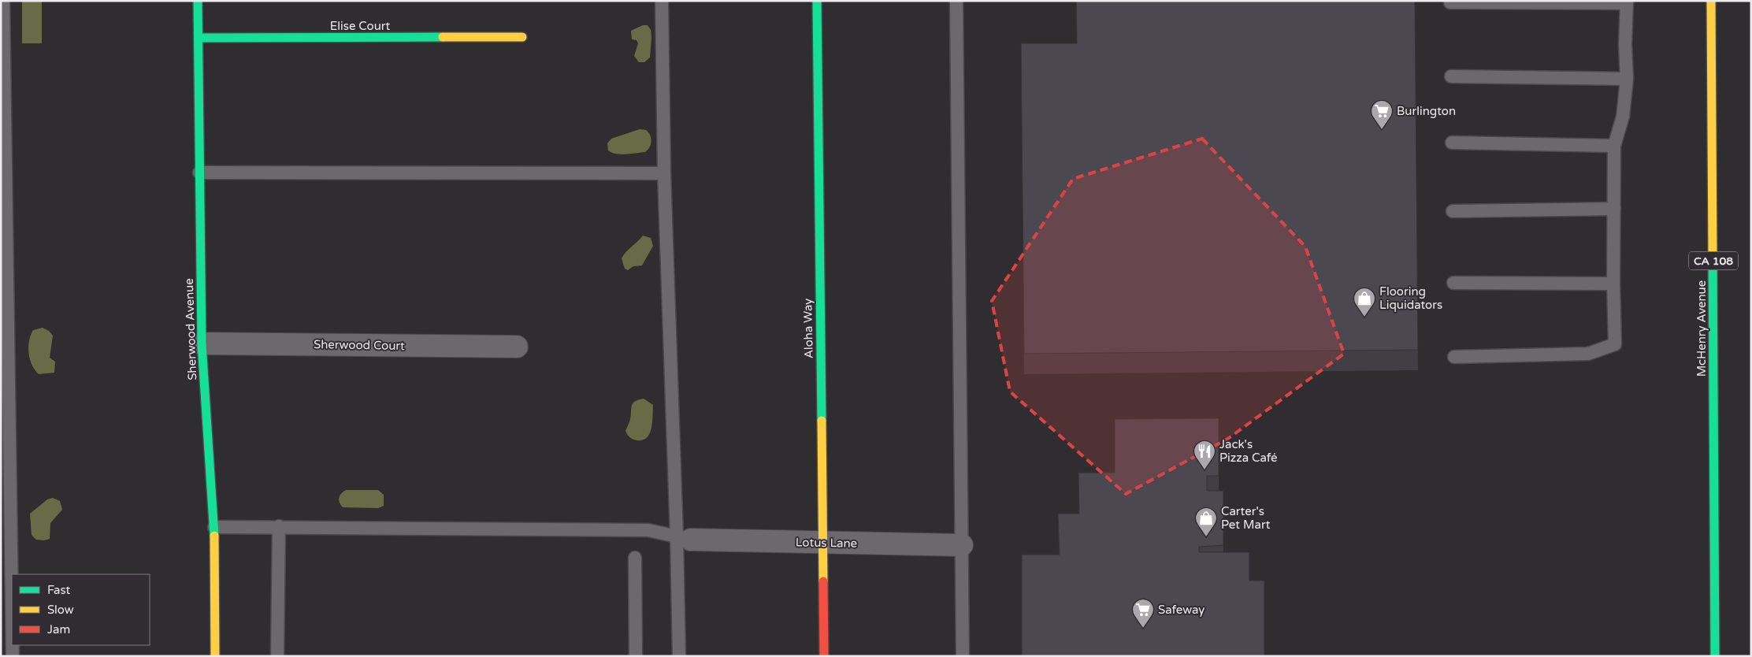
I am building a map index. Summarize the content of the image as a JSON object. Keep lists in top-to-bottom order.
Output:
{
  "streets": {
    "street": [
      "Elise Court",
      "CA 108",
      "Aloha Way",
      "McHenry Avenue",
      "Sherwood Avenue",
      "Sherwood Court",
      "Lotus Lane"
    ]
  },
  "crossings": [
    ["Elise Court", "Sherwood Avenue"],
    ["Aloha Way", "Lotus Lane"],
    ["Sherwood Avenue", "Sherwood Court"]
  ],
  "places": {
    "supermarket": ["Burlington", "Safeway"],
    "shop": ["Flooring Liquidators", "Carter's Pet Mart"],
    "restaurant": ["Jack's Pizza Café"]
  },
  "legend": ["Fast", "Slow", "Jam"]
}
